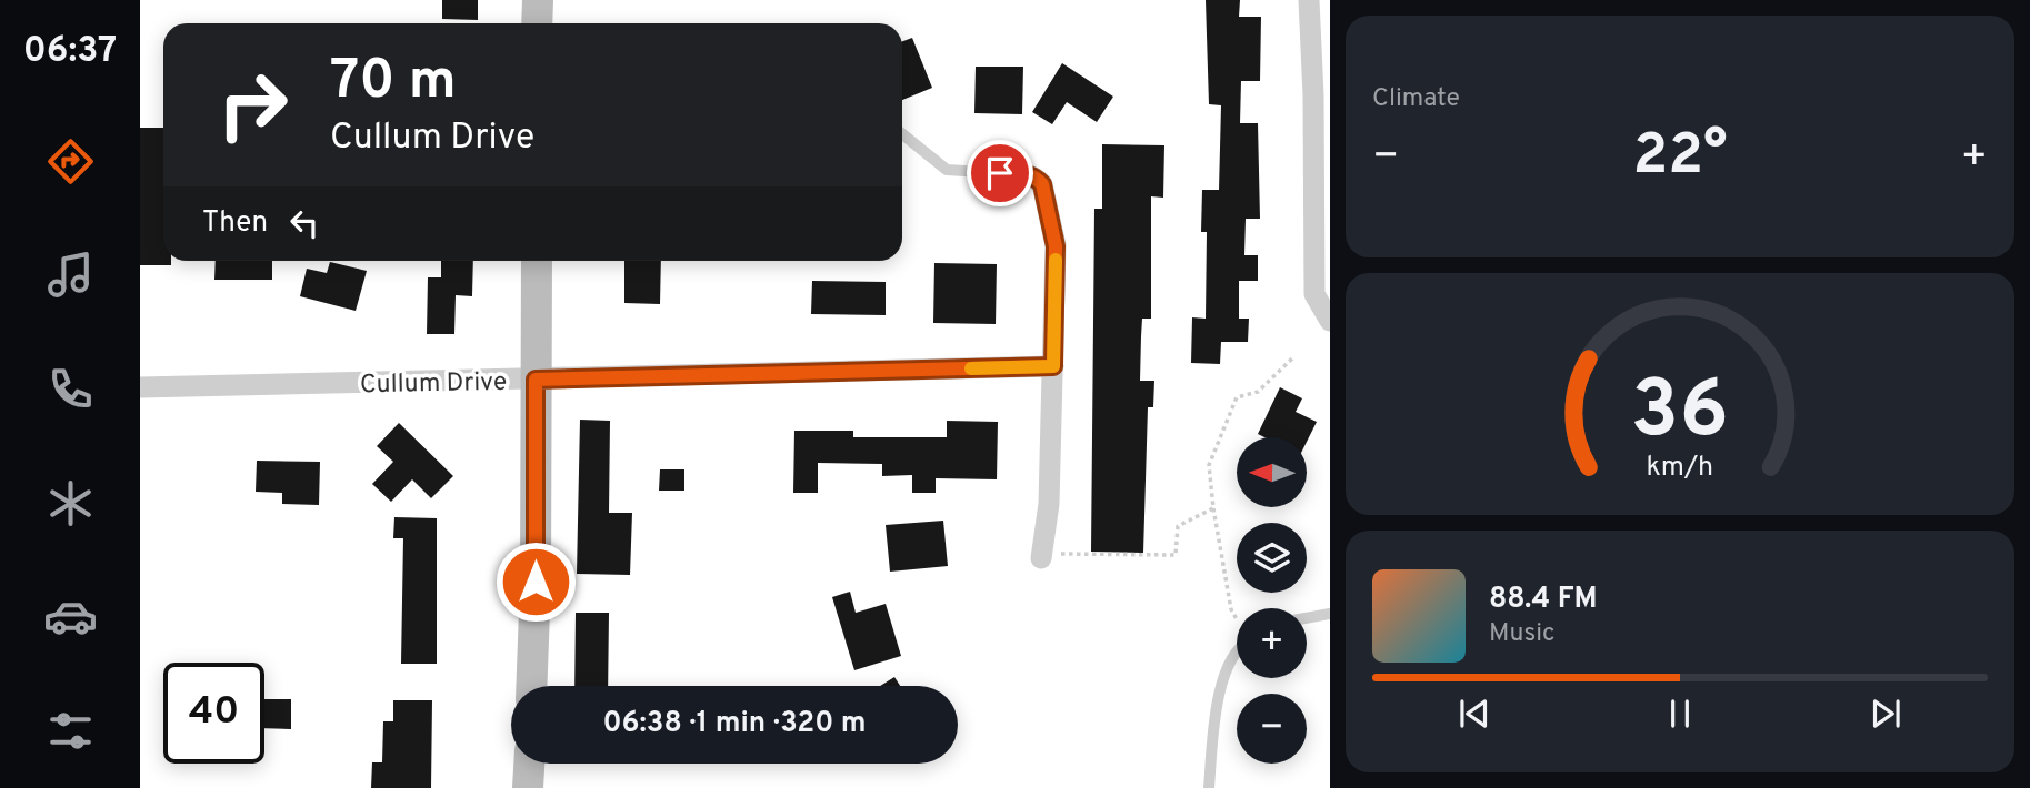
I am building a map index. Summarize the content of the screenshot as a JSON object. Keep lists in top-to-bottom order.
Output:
{
  "streets": {
    "street": ["Cullum Drive"]
  },
  "north": "left",
  "page": {
    "tabs": "06:37",
    "tile": "Climate",
    "turn": ["70 m", "Cullum Drive"],
    "heat": ["−", "22°", "+"],
    "then": "Then",
    "map_buttons": ["+", "−"],
    "song": ["88.4 FM", "Music"],
    "limit": "40",
    "trip": "06:38 · 1 min · 320 m",
    "gauge": ["36", "km/h"]
  }
}
